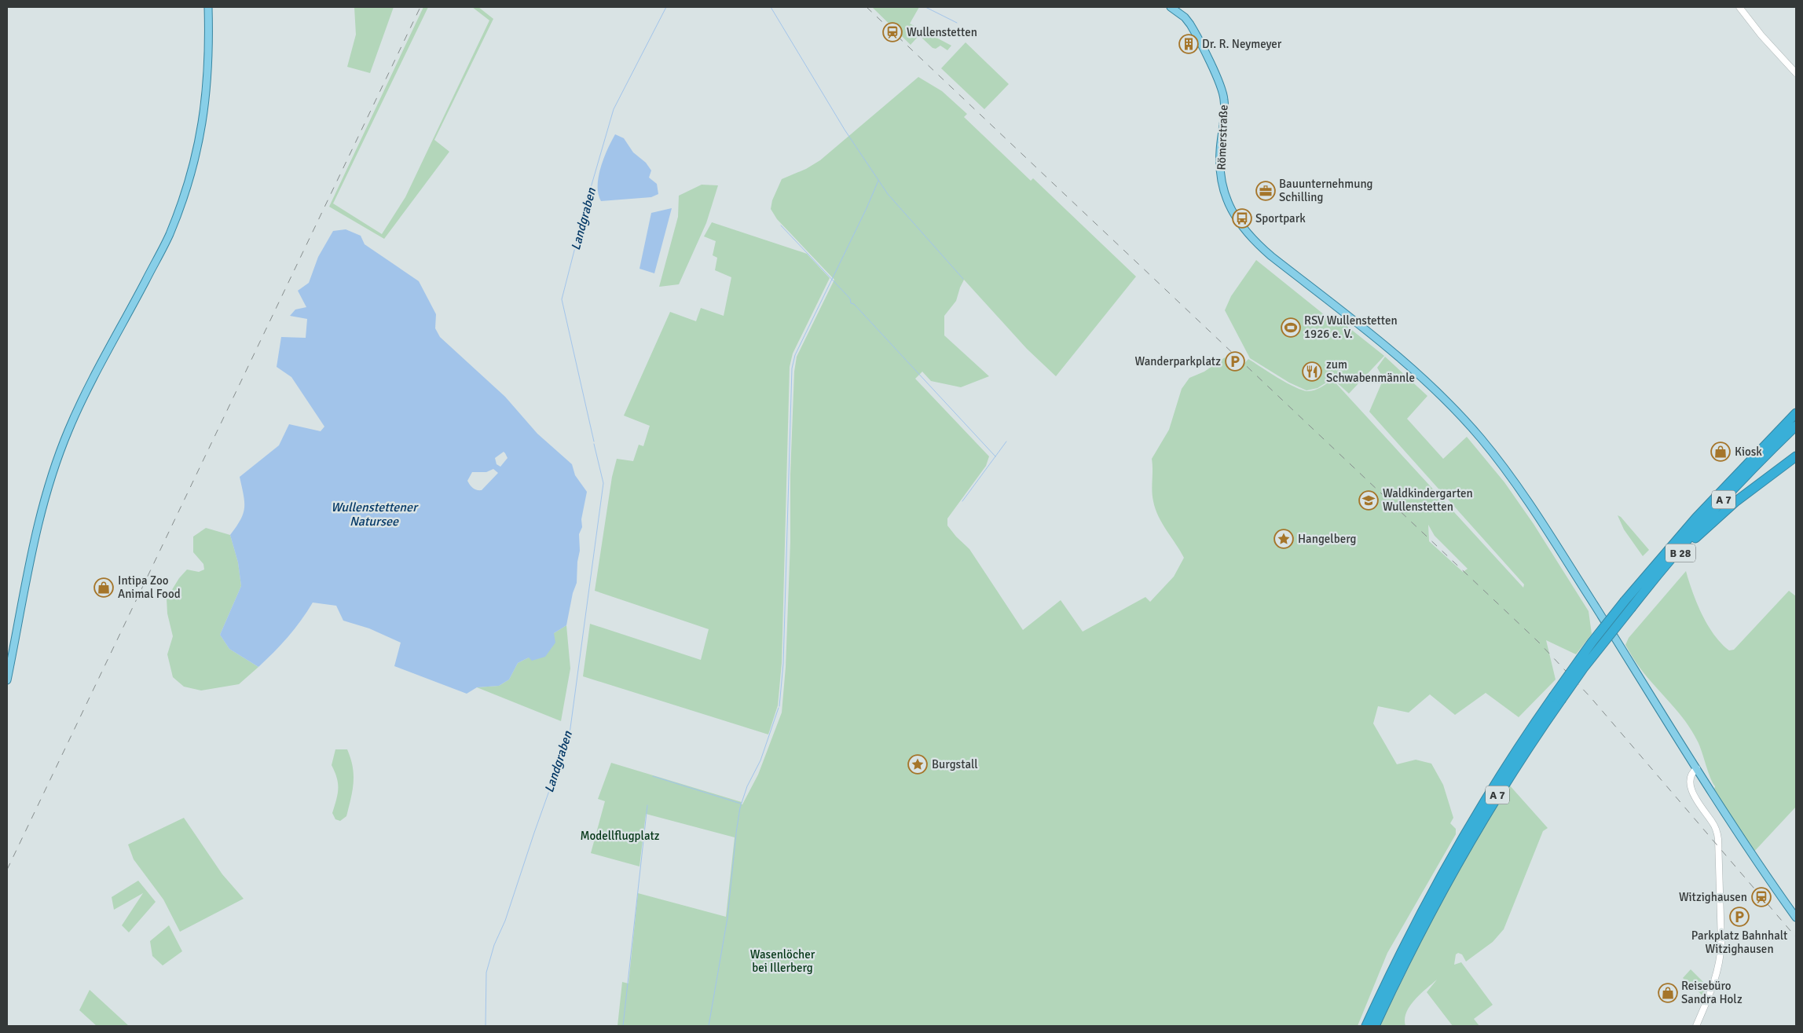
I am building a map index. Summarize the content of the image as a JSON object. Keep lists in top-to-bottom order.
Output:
{
  "streets": {
    "highway": ["A 7", "B 28"],
    "main road": ["Römerstraße"]
  },
  "crossings": [
    ["A 7", "B 28"]
  ],
  "water": ["Landgraben", "Wullenstettener Natursee"],
  "parks": ["Modellflugplatz", "Wasenlöcher bei Illerberg"],
  "places": {
    "station": ["Wullenstetten", "Witzighausen"],
    "building": ["Dr. R. Neymeyer"],
    "office": ["Bauunternehmung Schilling"],
    "bus stop": ["Sportpark"],
    "sports": ["RSV Wullenstetten 1926 e. V."],
    "parking": ["Wanderparkplatz", "Parkplatz Bahnhalt Witzighausen"],
    "restaurant": ["zum Schwabenmännle"],
    "shop": ["Kiosk", "Intipa Zoo Animal Food", "Reisebüro Sandra Holz"],
    "school or university": ["Waldkindergarten Wullenstetten"],
    "place": ["Hangelberg", "Burgstall"]
  }
}
